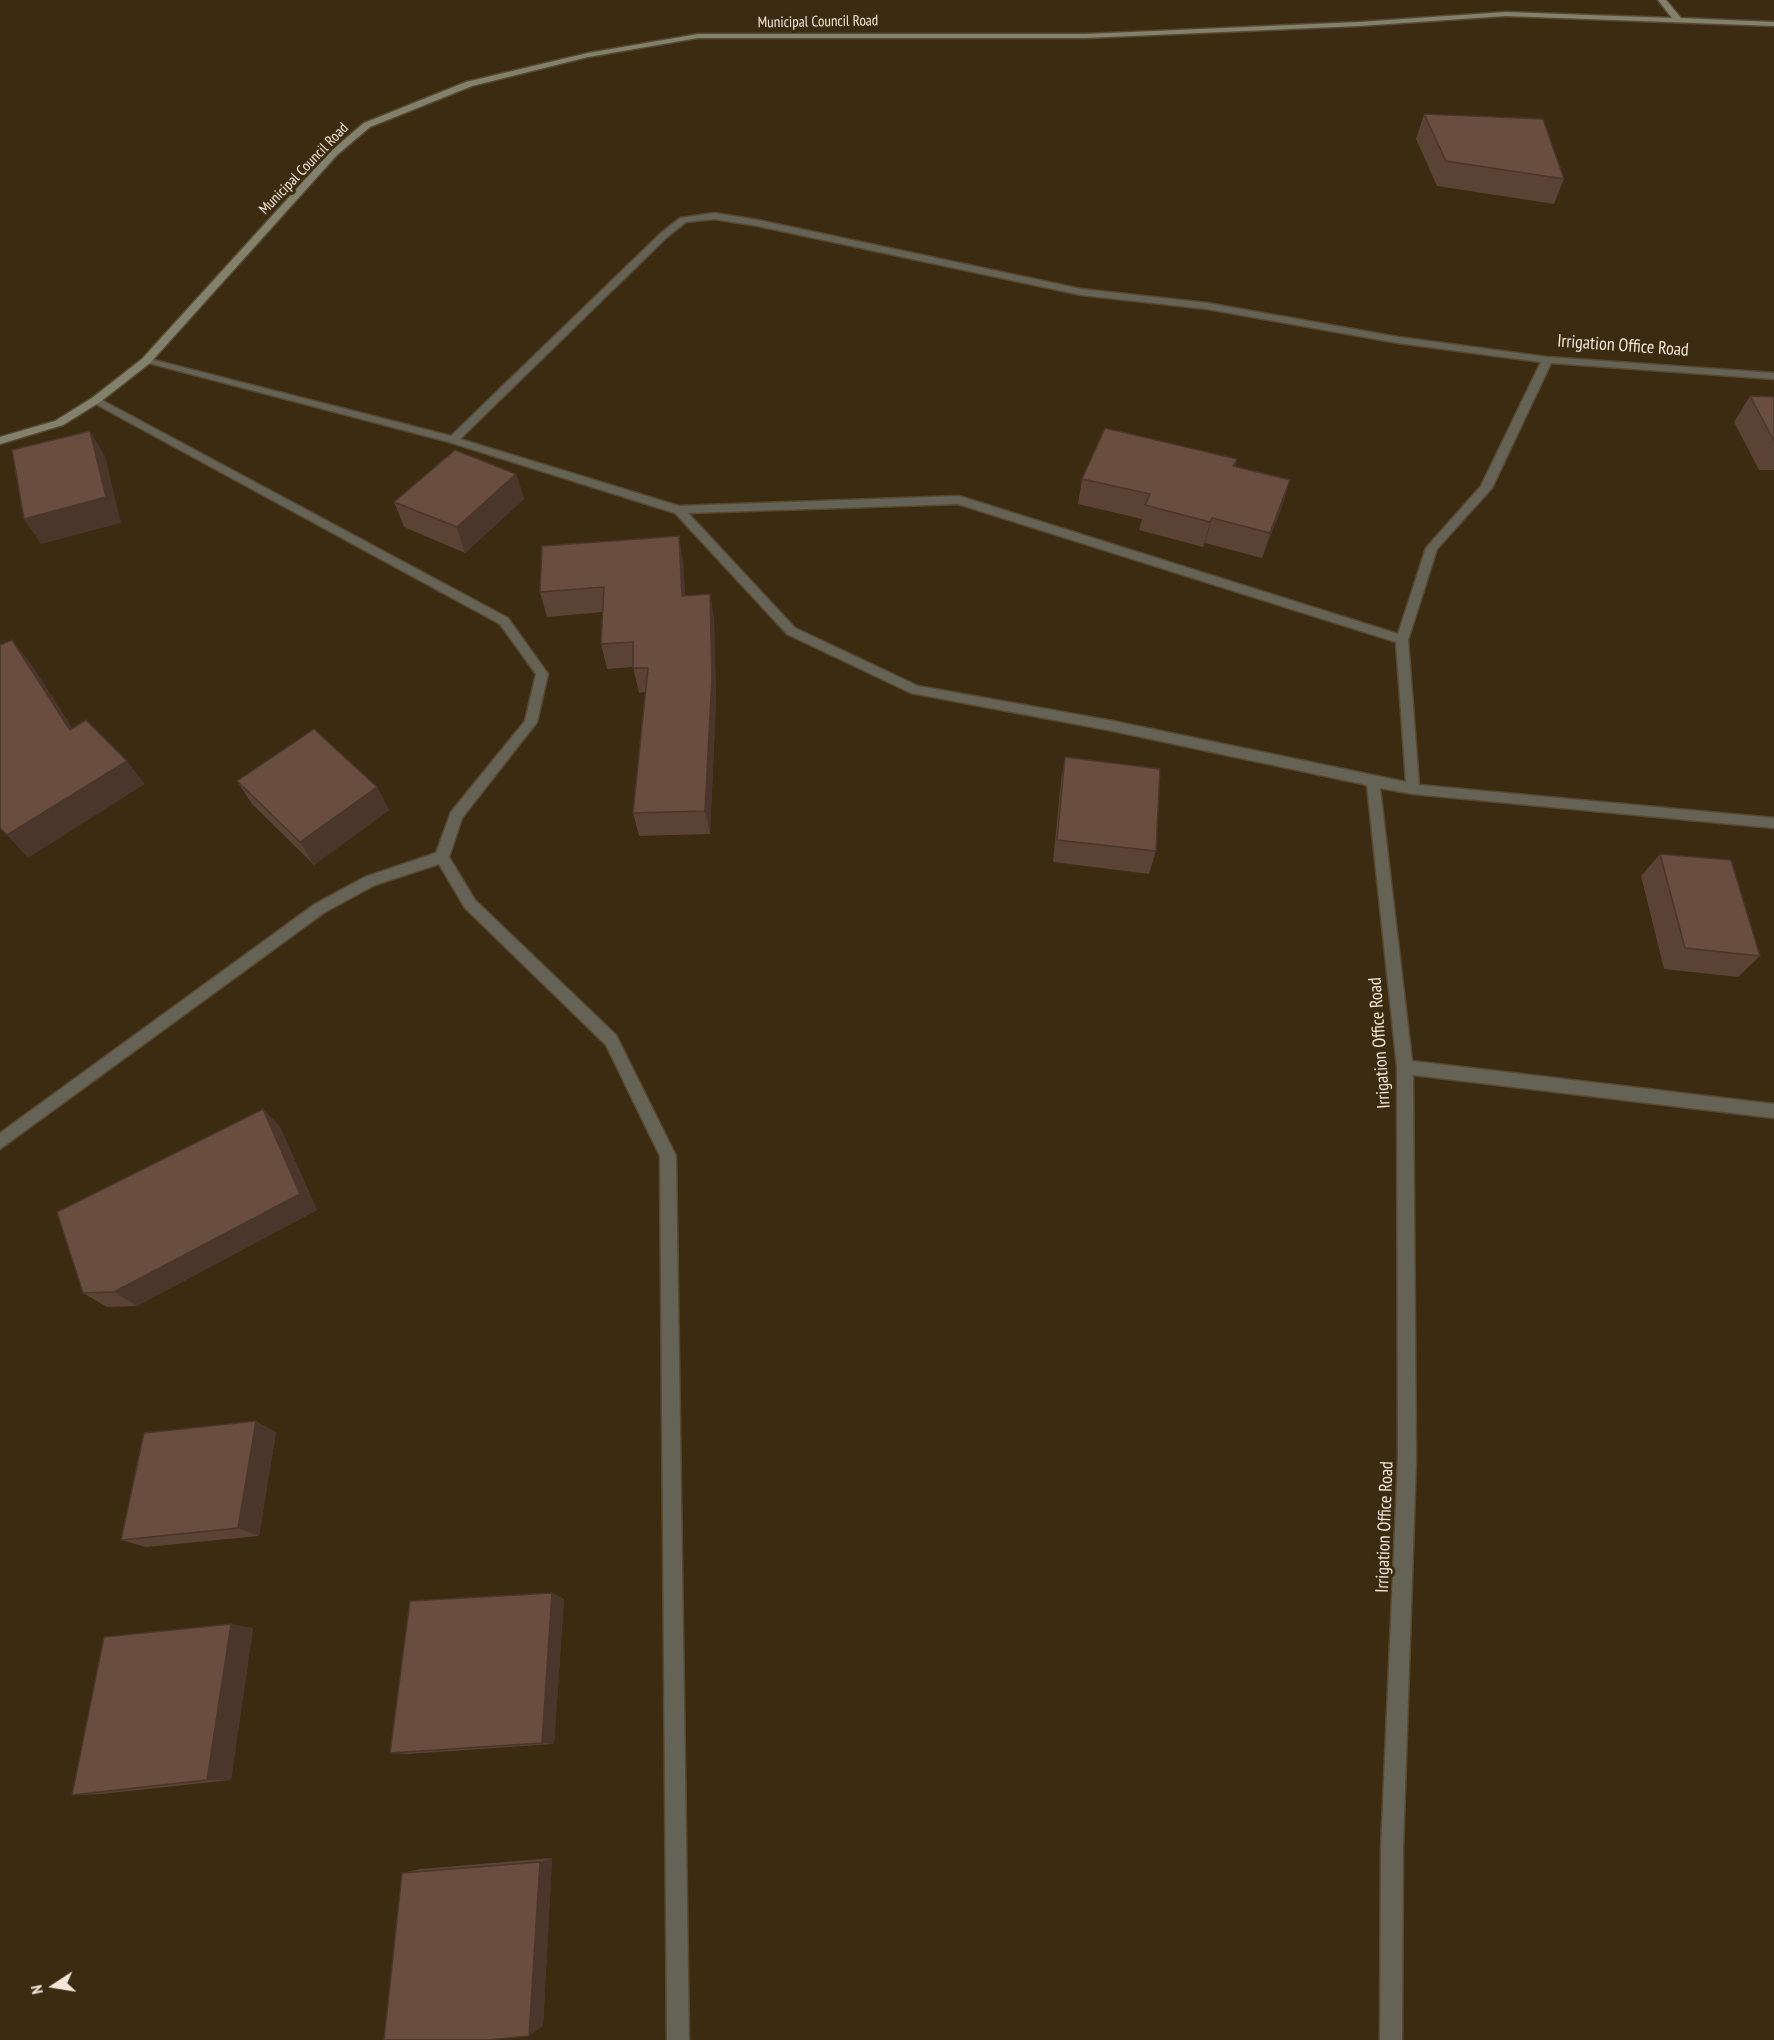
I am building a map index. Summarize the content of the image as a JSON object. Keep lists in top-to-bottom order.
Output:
{
  "streets": {
    "street": ["Municipal Council Road", "Irrigation Office Road"]
  },
  "north": "left"
}
